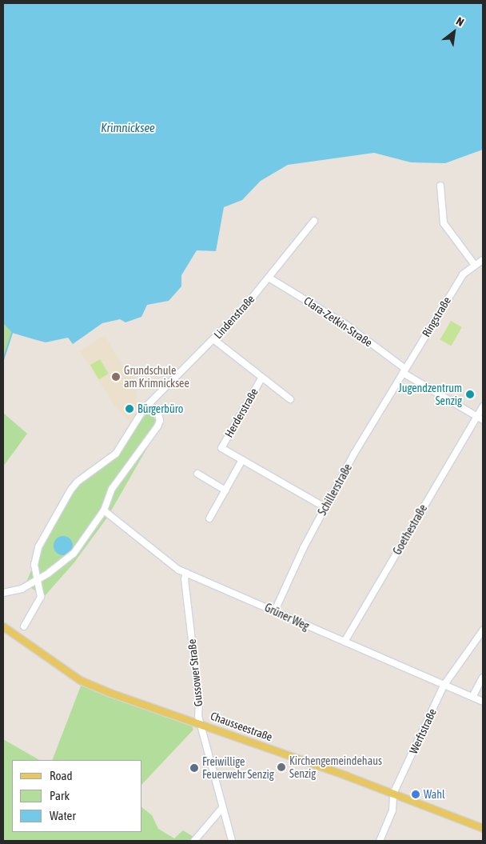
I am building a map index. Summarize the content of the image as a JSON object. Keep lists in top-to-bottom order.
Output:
{
  "streets": {
    "main road": ["Chausseestraße"],
    "street": [
      "Lindenstraße",
      "Ringstraße",
      "Clara-Zetkin-Straße",
      "Herderstraße",
      "Schillerstraße",
      "Goethestraße",
      "Grüner Weg",
      "Gussower Straße",
      "Werftstraße"
    ]
  },
  "crossings": [
    ["Lindenstraße", "Clara-Zetkin-Straße"],
    ["Lindenstraße", "Herderstraße"],
    ["Ringstraße", "Clara-Zetkin-Straße"],
    ["Ringstraße", "Schillerstraße"],
    ["Clara-Zetkin-Straße", "Schillerstraße"],
    ["Clara-Zetkin-Straße", "Goethestraße"],
    ["Herderstraße", "Schillerstraße"],
    ["Schillerstraße", "Grüner Weg"],
    ["Goethestraße", "Grüner Weg"],
    ["Grüner Weg", "Gussower Straße"],
    ["Grüner Weg", "Werftstraße"],
    ["Gussower Straße", "Chausseestraße"],
    ["Chausseestraße", "Werftstraße"]
  ],
  "water": ["Krimnicksee"],
  "places": [
    "Grundschule am Krimnicksee",
    "Jugendzentrum Senzig",
    "Bürgerbüro",
    "Kirchengemeindehaus Senzig",
    "Freiwillige Feuerwehr Senzig",
    "Wahl"
  ],
  "legend": ["Road", "Park", "Water"],
  "north": "top right"
}
